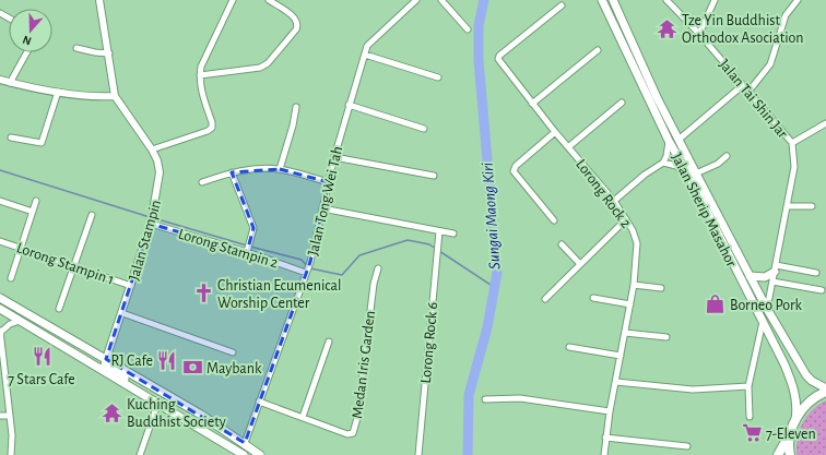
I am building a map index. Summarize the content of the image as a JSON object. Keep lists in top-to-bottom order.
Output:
{
  "streets": {
    "main road": ["Jalan Sherip Masahor"],
    "street": [
      "Jalan Tai Shin Jar",
      "Lorong Rock 2",
      "Jalan Tong Wei Tah",
      "Jalan Stampin",
      "Lorong Stampin 2",
      "Lorong Stampin 1",
      "Lorong Rock 6",
      "Medan Iris Garden"
    ]
  },
  "crossings": [
    ["Jalan Tai Shin Jar", "Jalan Sherip Masahor"],
    ["Jalan Tong Wei Tah", "Lorong Stampin 2"],
    ["Jalan Tong Wei Tah", "Medan Iris Garden"],
    ["Jalan Stampin", "Lorong Stampin 2"],
    ["Jalan Stampin", "Lorong Stampin 1"]
  ],
  "water": ["Sungai Maong Kiri"],
  "places": {
    "temple": ["Tze Yin Buddhist Orthodox Asociation", "Kuching Buddhist Society"],
    "church": ["Christian Ecumenical Worship Center"],
    "shop": ["Borneo Pork"],
    "restaurant": ["7 Stars Cafe", "RJ Cafe"],
    "bank": ["Maybank"],
    "supermarket": ["7-Eleven"]
  },
  "north": "bottom"
}
